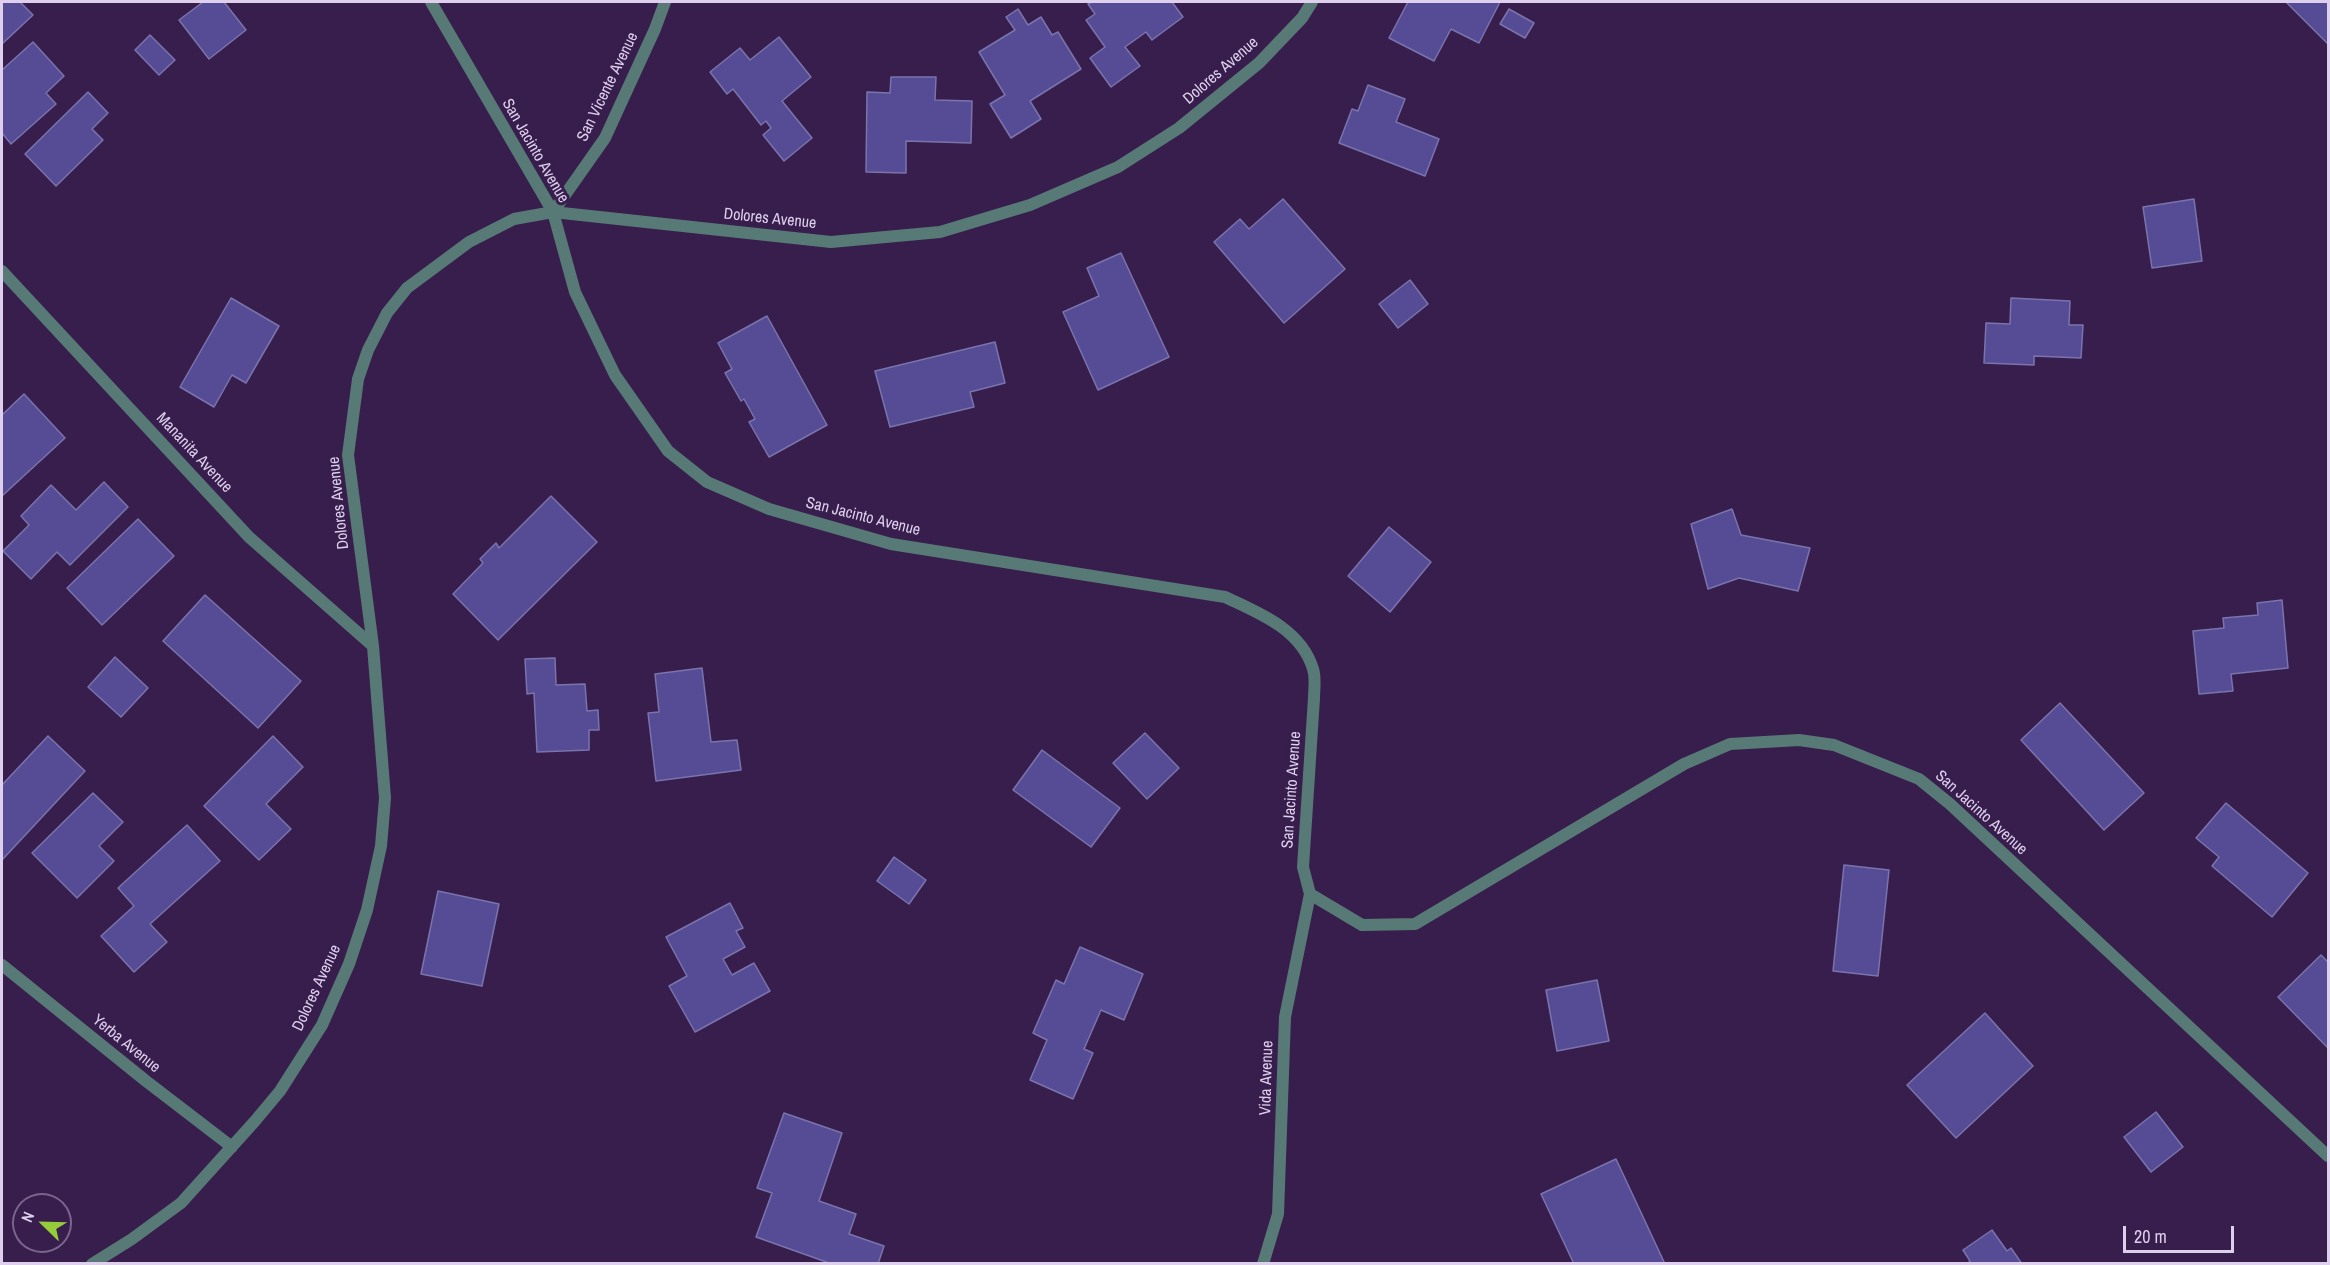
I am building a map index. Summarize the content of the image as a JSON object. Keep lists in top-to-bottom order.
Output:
{
  "streets": {
    "street": [
      "Dolores Avenue",
      "San Vicente Avenue",
      "San Jacinto Avenue",
      "Mananita Avenue",
      "Yerba Avenue",
      "Vida Avenue"
    ]
  },
  "crossings": [
    ["Dolores Avenue", "San Vicente Avenue"],
    ["Dolores Avenue", "San Jacinto Avenue"],
    ["Dolores Avenue", "Mananita Avenue"],
    ["Dolores Avenue", "Yerba Avenue"],
    ["San Vicente Avenue", "San Jacinto Avenue"],
    ["San Jacinto Avenue", "Vida Avenue"]
  ],
  "scale_bar": "20 m",
  "north": "top left"
}
